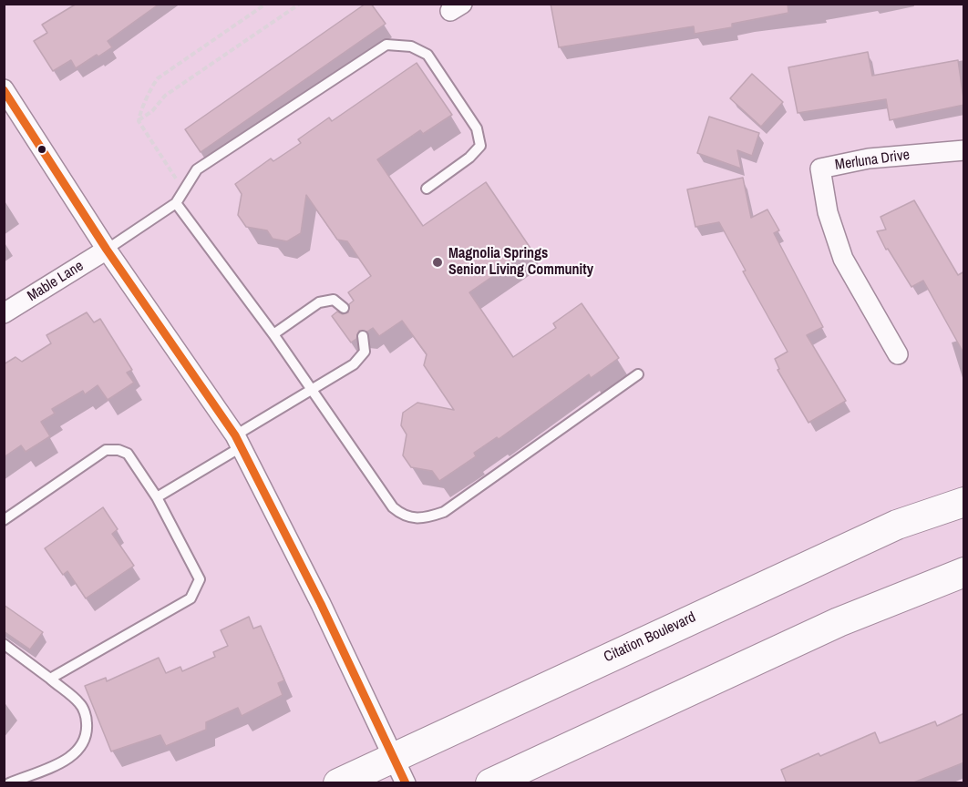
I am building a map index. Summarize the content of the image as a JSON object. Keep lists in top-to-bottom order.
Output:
{
  "streets": {
    "main road": ["Citation Boulevard"],
    "street": ["Merluna Drive", "Mable Lane"]
  },
  "places": ["Magnolia Springs Senior Living Community"]
}
